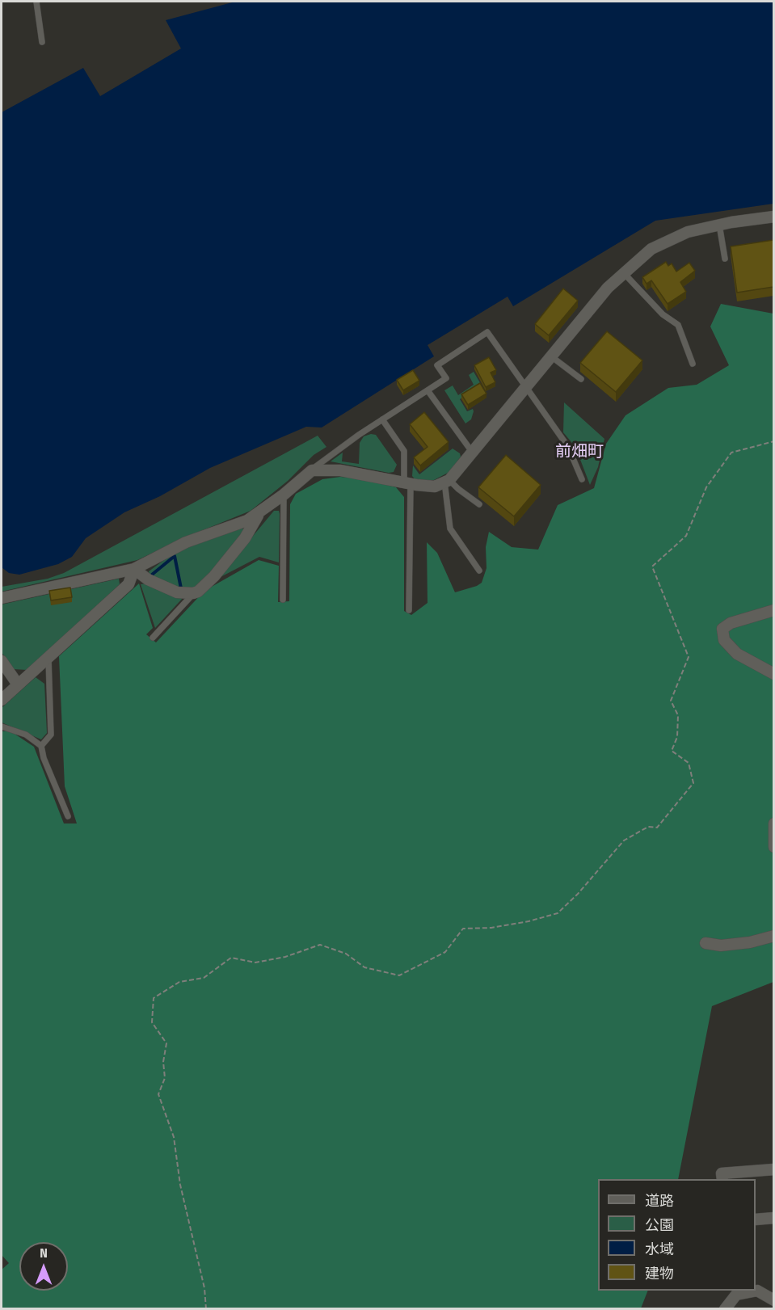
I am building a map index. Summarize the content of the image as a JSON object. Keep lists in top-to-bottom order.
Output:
{
  "districts": ["前畑町"],
  "legend": [
    "道路",
    "公園",
    "水域",
    "建物"
  ],
  "north": "top"
}
